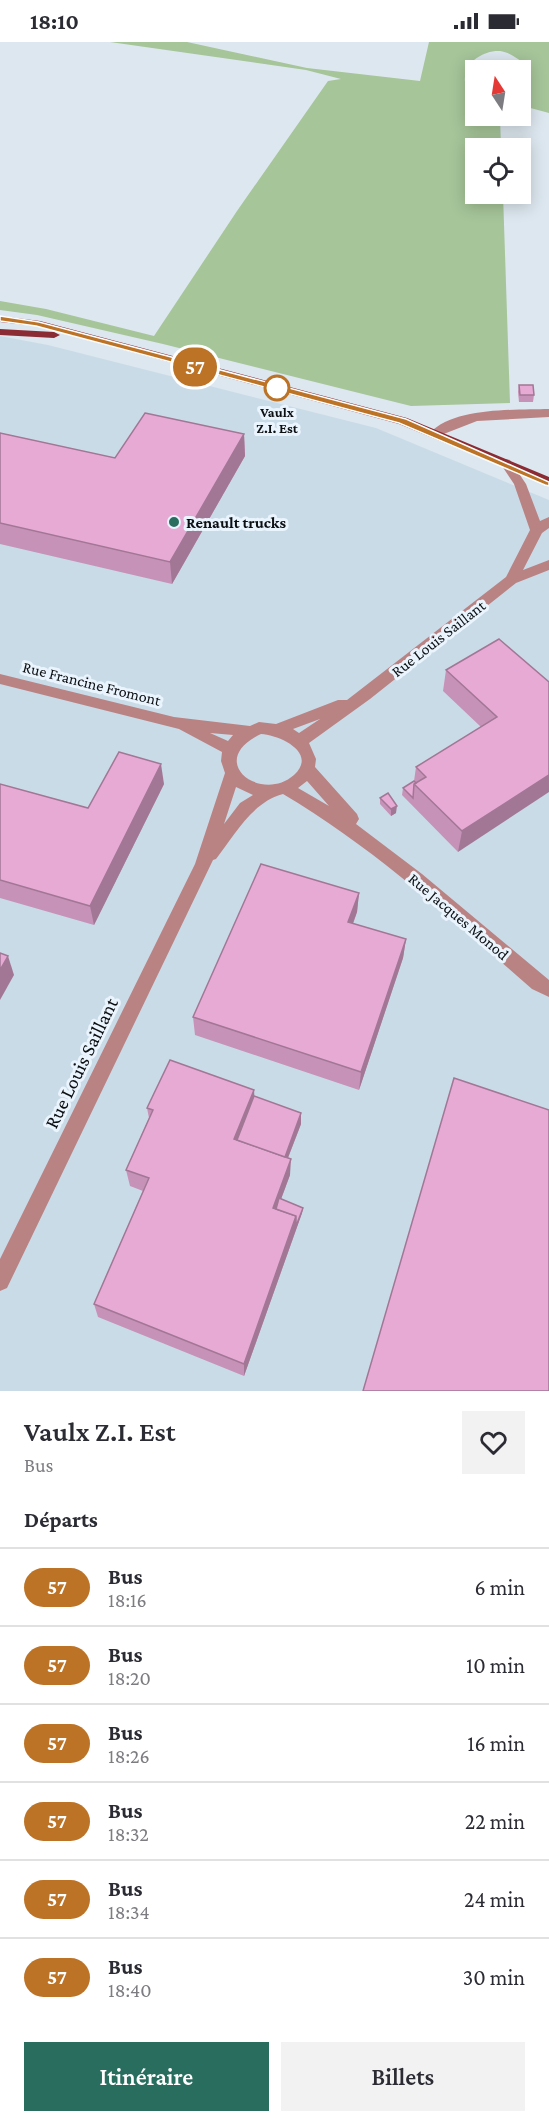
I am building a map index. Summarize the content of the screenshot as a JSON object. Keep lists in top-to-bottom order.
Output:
{
  "streets": {
    "street": ["Rue Louis Saillant", "Rue Francine Fromont", "Rue Jacques Monod"]
  },
  "crossings": [
    ["Rue Louis Saillant", "Rue Francine Fromont"],
    ["Rue Louis Saillant", "Rue Jacques Monod"],
    ["Rue Francine Fromont", "Rue Jacques Monod"]
  ],
  "places": ["Vaulx Z.I. Est", "Renault trucks"],
  "lines": ["bus line 57"],
  "north": "top",
  "page": {
    "status": "18:10",
    "on_map": "57",
    "heading": [
      ["Vaulx Z.I. Est", "Bus"],
      "Départs"
    ],
    "list": [
      {
        "mark": "57",
        "name": "Bus",
        "note": "18:16",
        "value": "6 min"
      },
      {
        "mark": "57",
        "name": "Bus",
        "note": "18:20",
        "value": "10 min"
      },
      {
        "mark": "57",
        "name": "Bus",
        "note": "18:26",
        "value": "16 min"
      },
      {
        "mark": "57",
        "name": "Bus",
        "note": "18:32",
        "value": "22 min"
      },
      {
        "mark": "57",
        "name": "Bus",
        "note": "18:34",
        "value": "24 min"
      },
      {
        "mark": "57",
        "name": "Bus",
        "note": "18:40",
        "value": "30 min"
      }
    ],
    "buttons": ["Itinéraire", "Billets"]
  }
}
